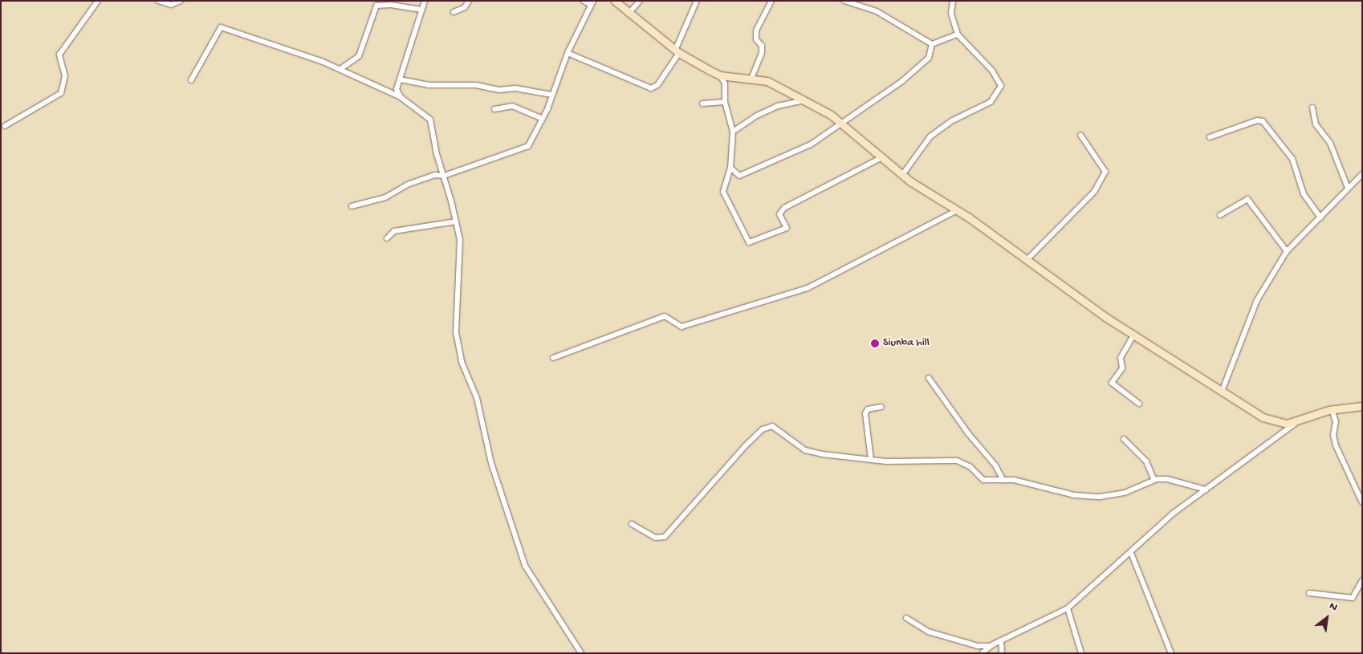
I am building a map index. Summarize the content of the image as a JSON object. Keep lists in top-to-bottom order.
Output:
{
  "places": ["Siunba hill"],
  "north": "top right"
}
